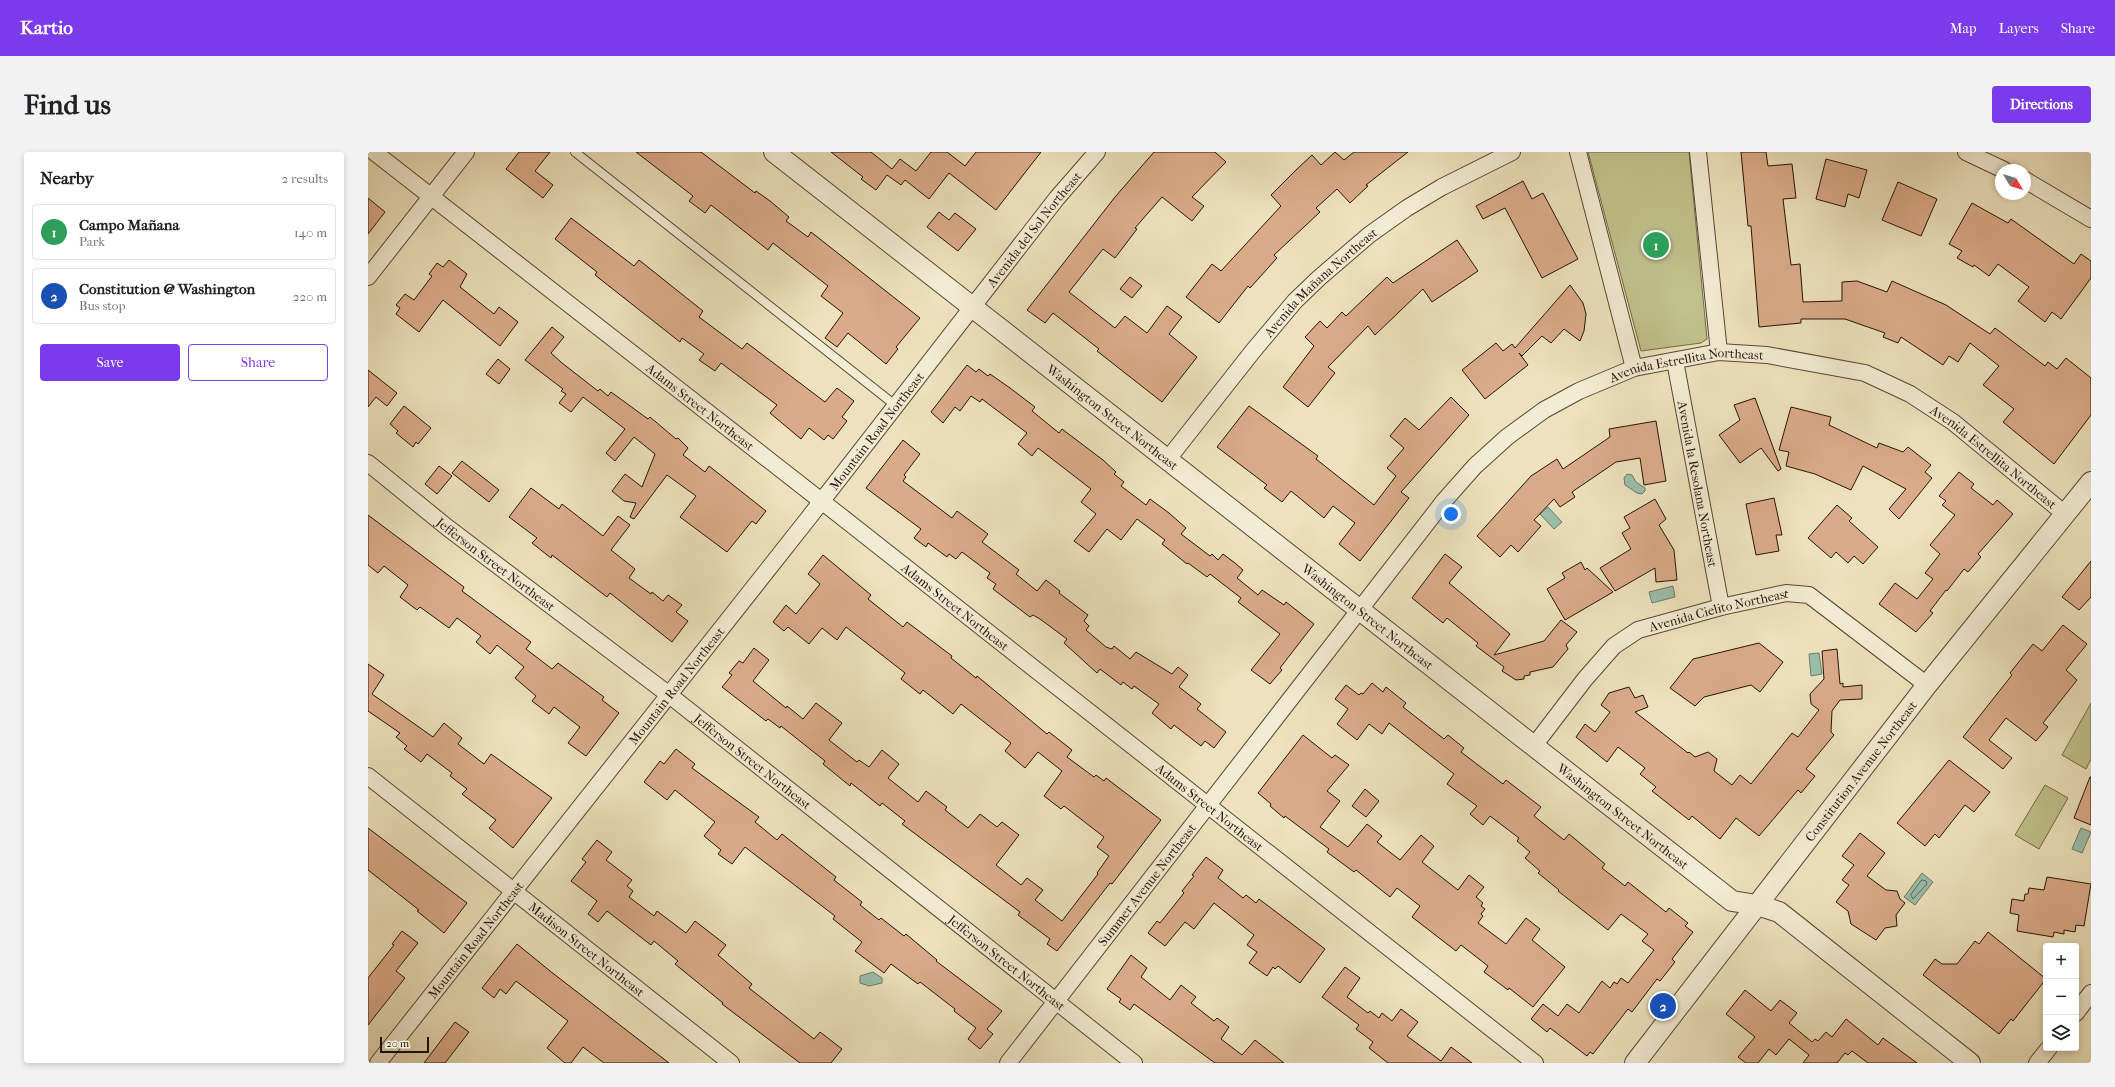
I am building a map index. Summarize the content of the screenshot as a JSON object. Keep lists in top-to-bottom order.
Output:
{
  "streets": {
    "street": [
      "Avenida del Sol Northeast",
      "Avenida Mañana Northeast",
      "Avenida Estrellita Northeast",
      "Adams Street Northeast",
      "Washington Street Northeast",
      "Mountain Road Northeast",
      "Avenida la Resolana Northeast",
      "Jefferson Street Northeast",
      "Avenida Cielito Northeast",
      "Constitution Avenue Northeast",
      "Summer Avenue Northeast",
      "Madison Street Northeast"
    ]
  },
  "crossings": [
    ["Avenida del Sol Northeast", "Washington Street Northeast"],
    ["Avenida del Sol Northeast", "Mountain Road Northeast"],
    ["Avenida Mañana Northeast", "Washington Street Northeast"],
    ["Avenida Estrellita Northeast", "Washington Street Northeast"],
    ["Avenida Estrellita Northeast", "Avenida la Resolana Northeast"],
    ["Avenida Estrellita Northeast", "Constitution Avenue Northeast"],
    ["Avenida Estrellita Northeast", "Summer Avenue Northeast"],
    ["Adams Street Northeast", "Mountain Road Northeast"],
    ["Adams Street Northeast", "Summer Avenue Northeast"],
    ["Washington Street Northeast", "Mountain Road Northeast"],
    ["Washington Street Northeast", "Avenida Cielito Northeast"],
    ["Washington Street Northeast", "Constitution Avenue Northeast"],
    ["Washington Street Northeast", "Summer Avenue Northeast"],
    ["Mountain Road Northeast", "Jefferson Street Northeast"],
    ["Mountain Road Northeast", "Madison Street Northeast"],
    ["Avenida la Resolana Northeast", "Avenida Cielito Northeast"],
    ["Jefferson Street Northeast", "Summer Avenue Northeast"],
    ["Avenida Cielito Northeast", "Constitution Avenue Northeast"]
  ],
  "scale_bar": "20 m",
  "north": "bottom right",
  "page": {
    "header": "Kartio",
    "nav": ["Map", "Layers", "Share"],
    "buttons": [
      "Directions",
      ["Save", "Share"]
    ],
    "title": "Find us",
    "heading": ["Nearby", "2 results"],
    "list": [
      {
        "mark": "1",
        "name": "Campo Mañana",
        "note": "Park",
        "value": "140 m"
      },
      {
        "mark": "2",
        "name": "Constitution @ Washington",
        "note": "Bus stop",
        "value": "220 m"
      }
    ],
    "pins": ["1", "2"],
    "map_buttons": ["+", "−"],
    "scale": "20 m"
  }
}
